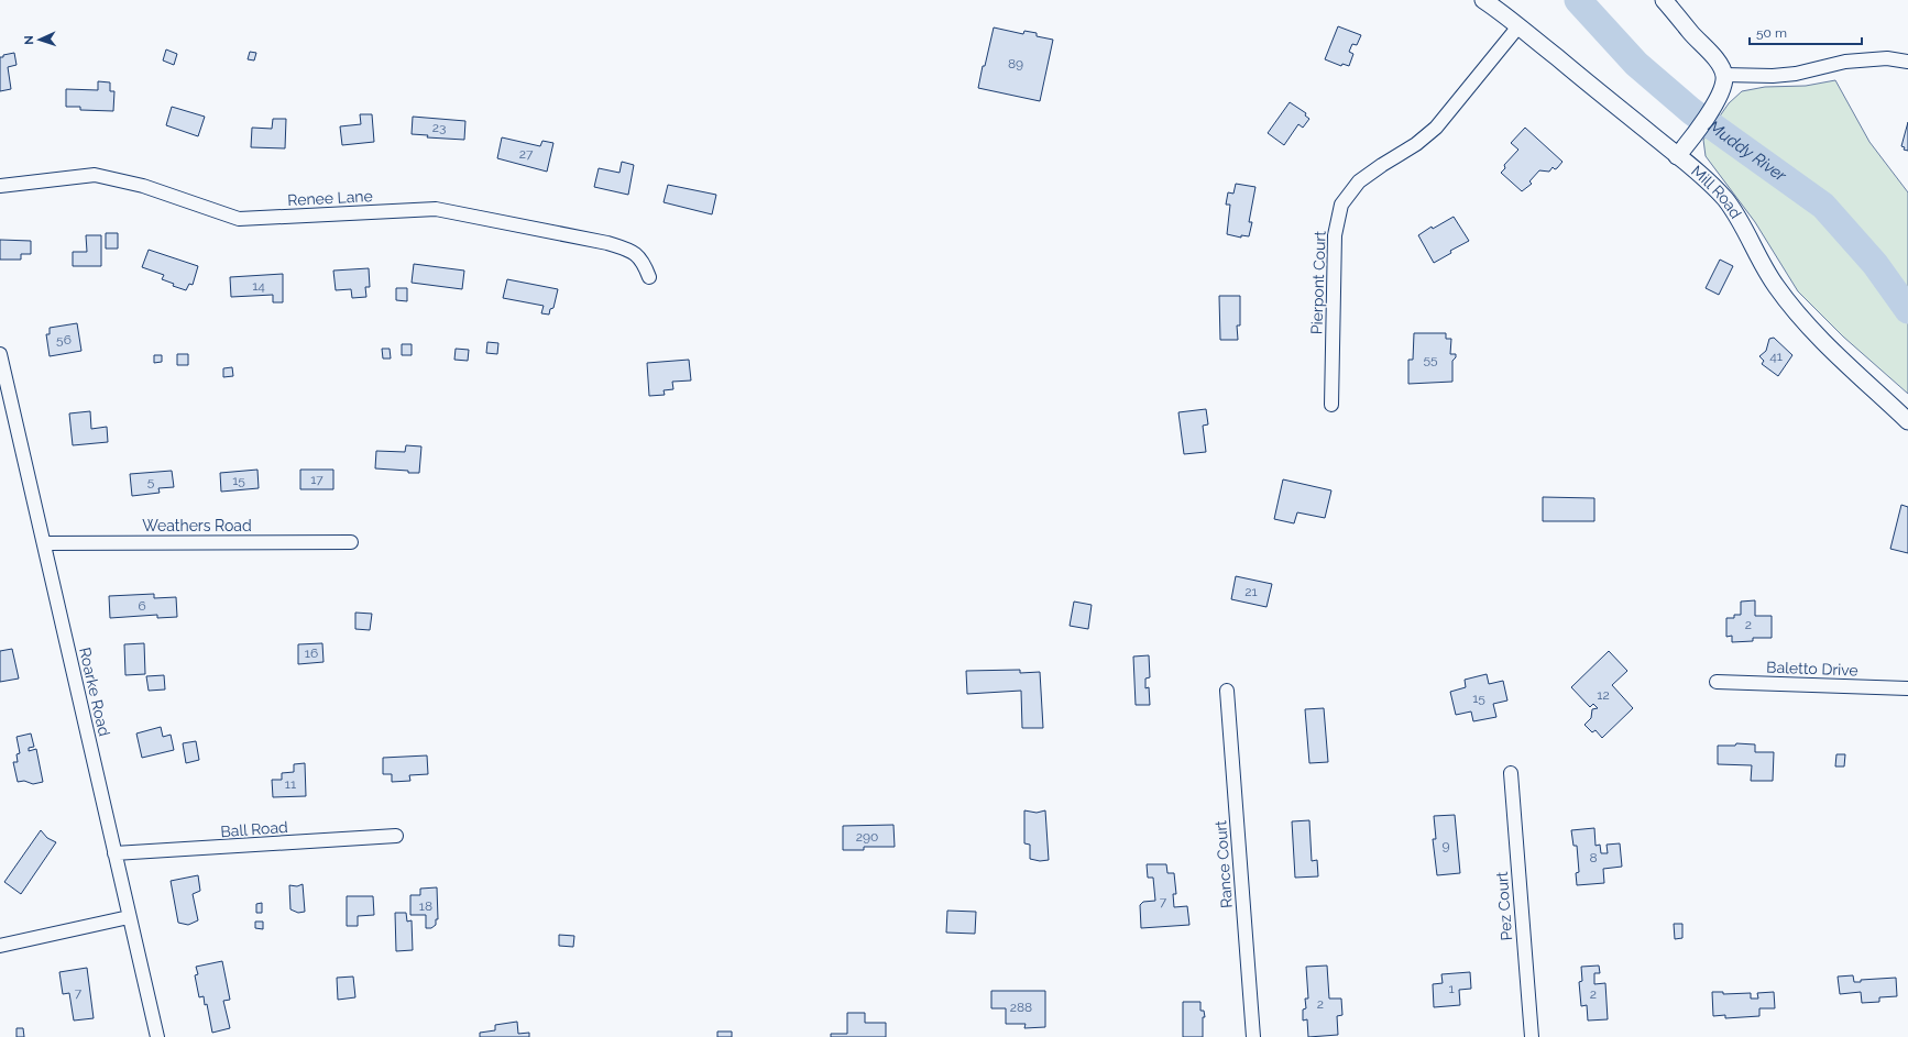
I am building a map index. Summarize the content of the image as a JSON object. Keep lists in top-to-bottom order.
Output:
{
  "streets": {
    "street": [
      "Mill Road",
      "Renee Lane",
      "Pierpont Court",
      "Weathers Road",
      "Baletto Drive",
      "Roarke Road",
      "Ball Road",
      "Rance Court",
      "Pez Court"
    ]
  },
  "crossings": [
    ["Mill Road", "Pierpont Court"],
    ["Weathers Road", "Roarke Road"],
    ["Roarke Road", "Ball Road"]
  ],
  "water": ["Muddy River"],
  "house_numbers": [
    "89",
    "23",
    "27",
    "14",
    "56",
    "41",
    "55",
    "17",
    "15",
    "5",
    "21",
    "6",
    "2",
    "16",
    "12",
    "15",
    "11",
    "290",
    "9",
    "8",
    "7",
    "18",
    "1",
    "7",
    "2",
    "2",
    "288"
  ],
  "scale_bar": "50 m",
  "north": "left"
}
